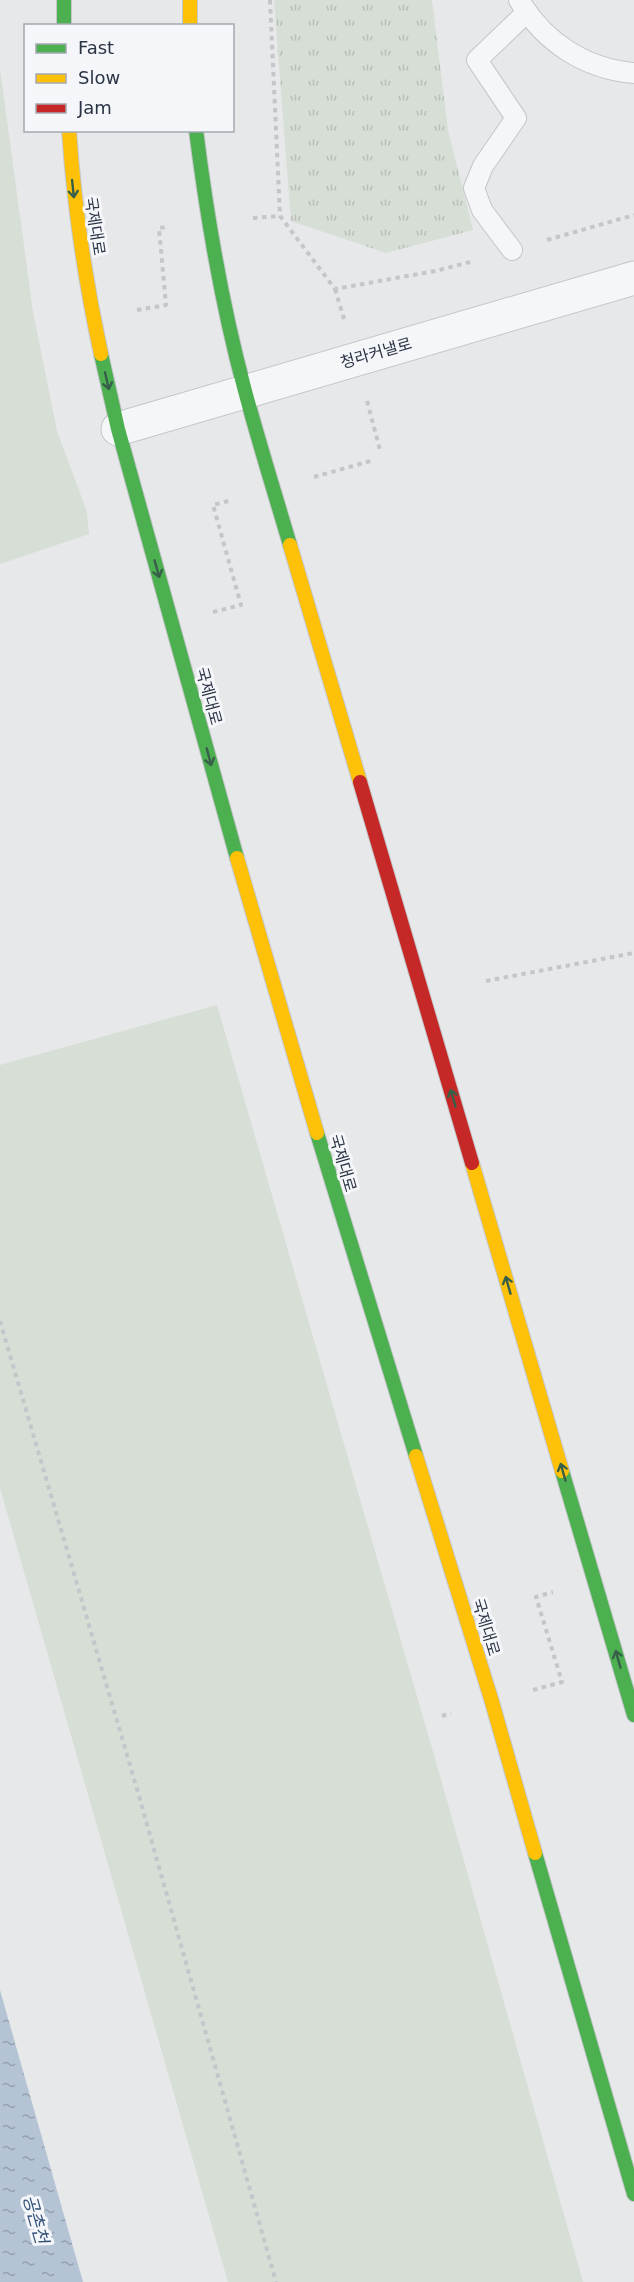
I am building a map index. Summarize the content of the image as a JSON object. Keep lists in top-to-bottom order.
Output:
{
  "streets": {
    "main road": ["국제대로"],
    "street": ["청라커낼로"]
  },
  "crossings": [
    ["국제대로", "청라커낼로"]
  ],
  "one_way": ["국제대로"],
  "water": ["공촌천"],
  "legend": ["Fast", "Slow", "Jam"]
}
